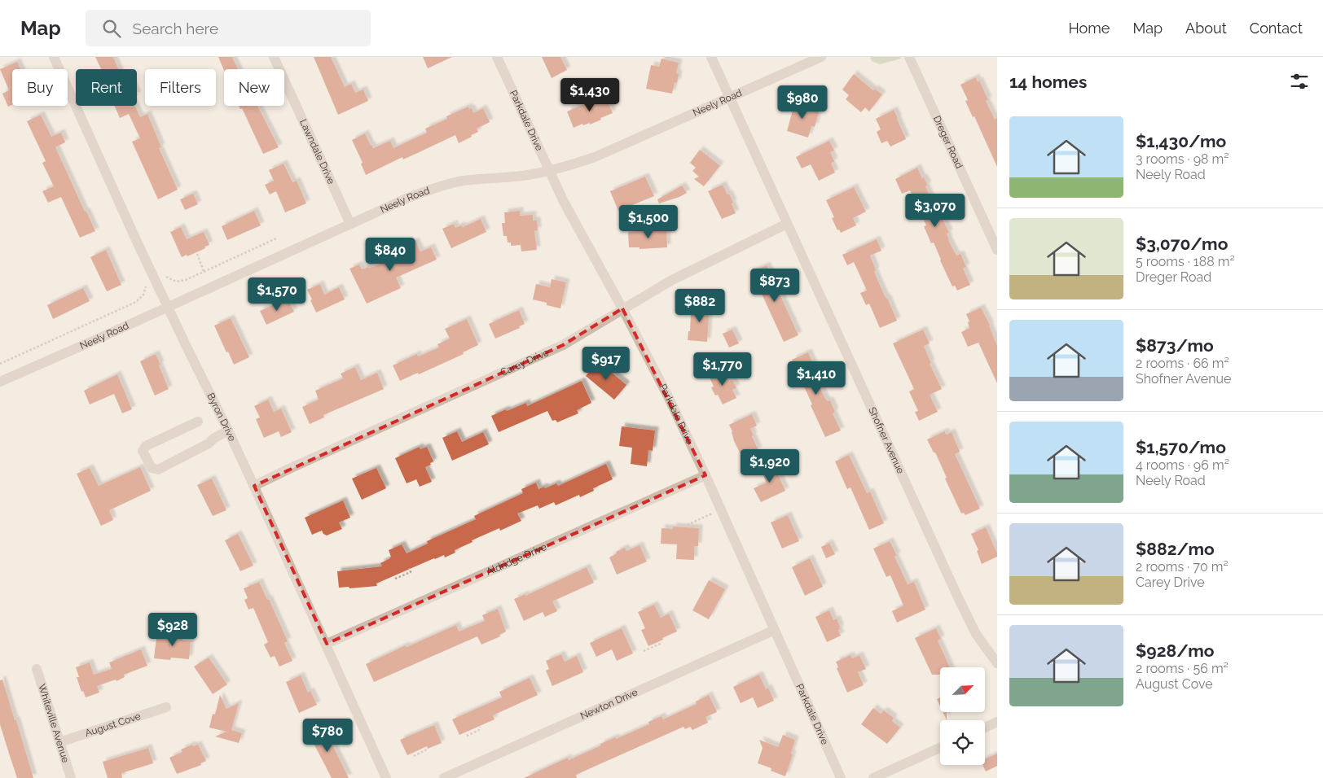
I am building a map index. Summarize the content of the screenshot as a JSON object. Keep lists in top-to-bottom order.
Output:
{
  "streets": {
    "street": [
      "Neely Road",
      "Parkdale Drive",
      "Dreger Road",
      "Lawndale Drive",
      "Carey Drive",
      "Byron Drive",
      "Shofner Avenue",
      "Aldridge Drive",
      "Newton Drive",
      "Whiteville Avenue",
      "August Cove"
    ]
  },
  "crossings": [
    ["Neely Road", "Parkdale Drive"],
    ["Neely Road", "Lawndale Drive"],
    ["Neely Road", "Byron Drive"],
    ["Neely Road", "Shofner Avenue"],
    ["Parkdale Drive", "Carey Drive"],
    ["Parkdale Drive", "Aldridge Drive"],
    ["Parkdale Drive", "Newton Drive"],
    ["Carey Drive", "Byron Drive"],
    ["Carey Drive", "Shofner Avenue"],
    ["Byron Drive", "Aldridge Drive"],
    ["Whiteville Avenue", "August Cove"]
  ],
  "north": "top right",
  "page": {
    "header": "Map",
    "search": "Search here",
    "nav": [
      "Home",
      "Map",
      "About",
      "Contact"
    ],
    "heading": "14 homes",
    "chip": [
      "Buy",
      "Rent",
      "Filters",
      "New"
    ],
    "price": [
      "$1,430",
      "$980",
      "$3,070",
      "$1,500",
      "$840",
      "$873",
      "$1,570",
      "$882",
      "$917",
      "$1,770",
      "$1,410",
      "$1,920",
      "$928",
      "$780"
    ],
    "list": [
      {
        "name": "$1,430/mo",
        "note": "3 rooms · 98 m² · Neely Road"
      },
      {
        "name": "$3,070/mo",
        "note": "5 rooms · 188 m² · Dreger Road"
      },
      {
        "name": "$873/mo",
        "note": "2 rooms · 66 m² · Shofner Avenue"
      },
      {
        "name": "$1,570/mo",
        "note": "4 rooms · 96 m² · Neely Road"
      },
      {
        "name": "$882/mo",
        "note": "2 rooms · 70 m² · Carey Drive"
      },
      {
        "name": "$928/mo",
        "note": "2 rooms · 56 m² · August Cove"
      }
    ]
  }
}
